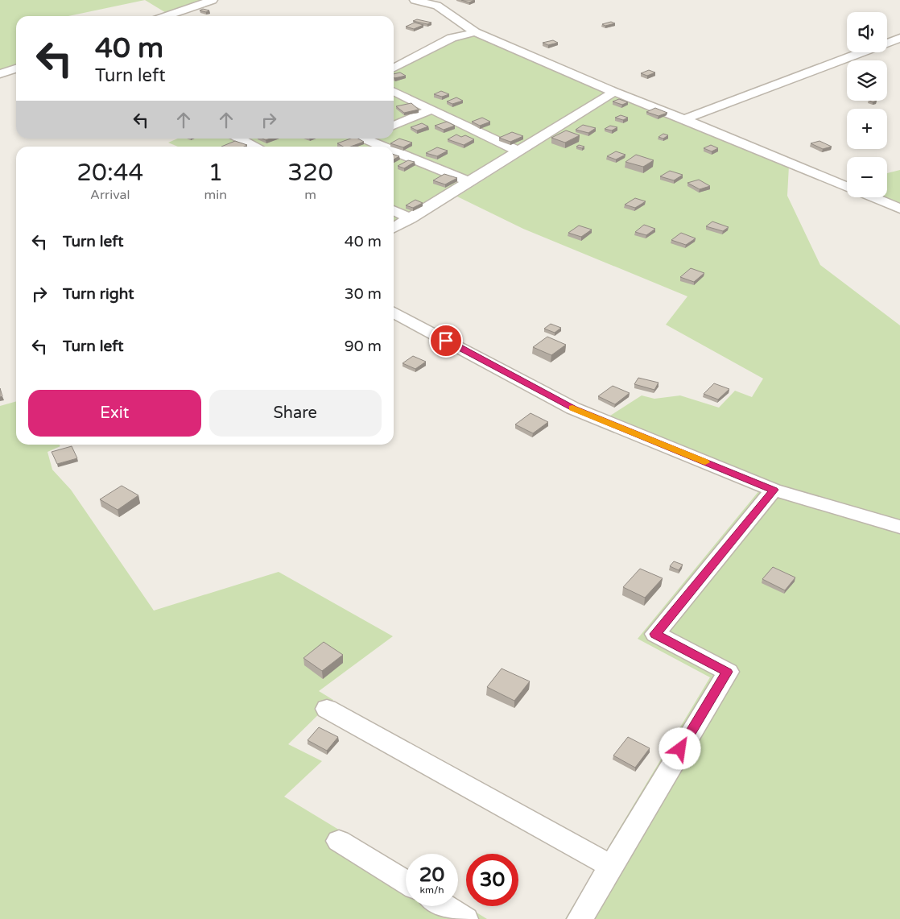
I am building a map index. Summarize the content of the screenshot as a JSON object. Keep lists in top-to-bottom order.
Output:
{
  "page": {
    "map_buttons": ["+", "−"],
    "turn": ["40 m", "Turn left"],
    "eta": [
      "20:44",
      "Arrival",
      "1",
      "min",
      "320",
      "m"
    ],
    "list": [
      {
        "name": "Turn left",
        "value": "40 m"
      },
      {
        "name": "Turn right",
        "value": "30 m"
      },
      {
        "name": "Turn left",
        "value": "90 m"
      }
    ],
    "buttons": ["Exit", "Share"],
    "speed": "20 km/h",
    "limit": "30"
  }
}
